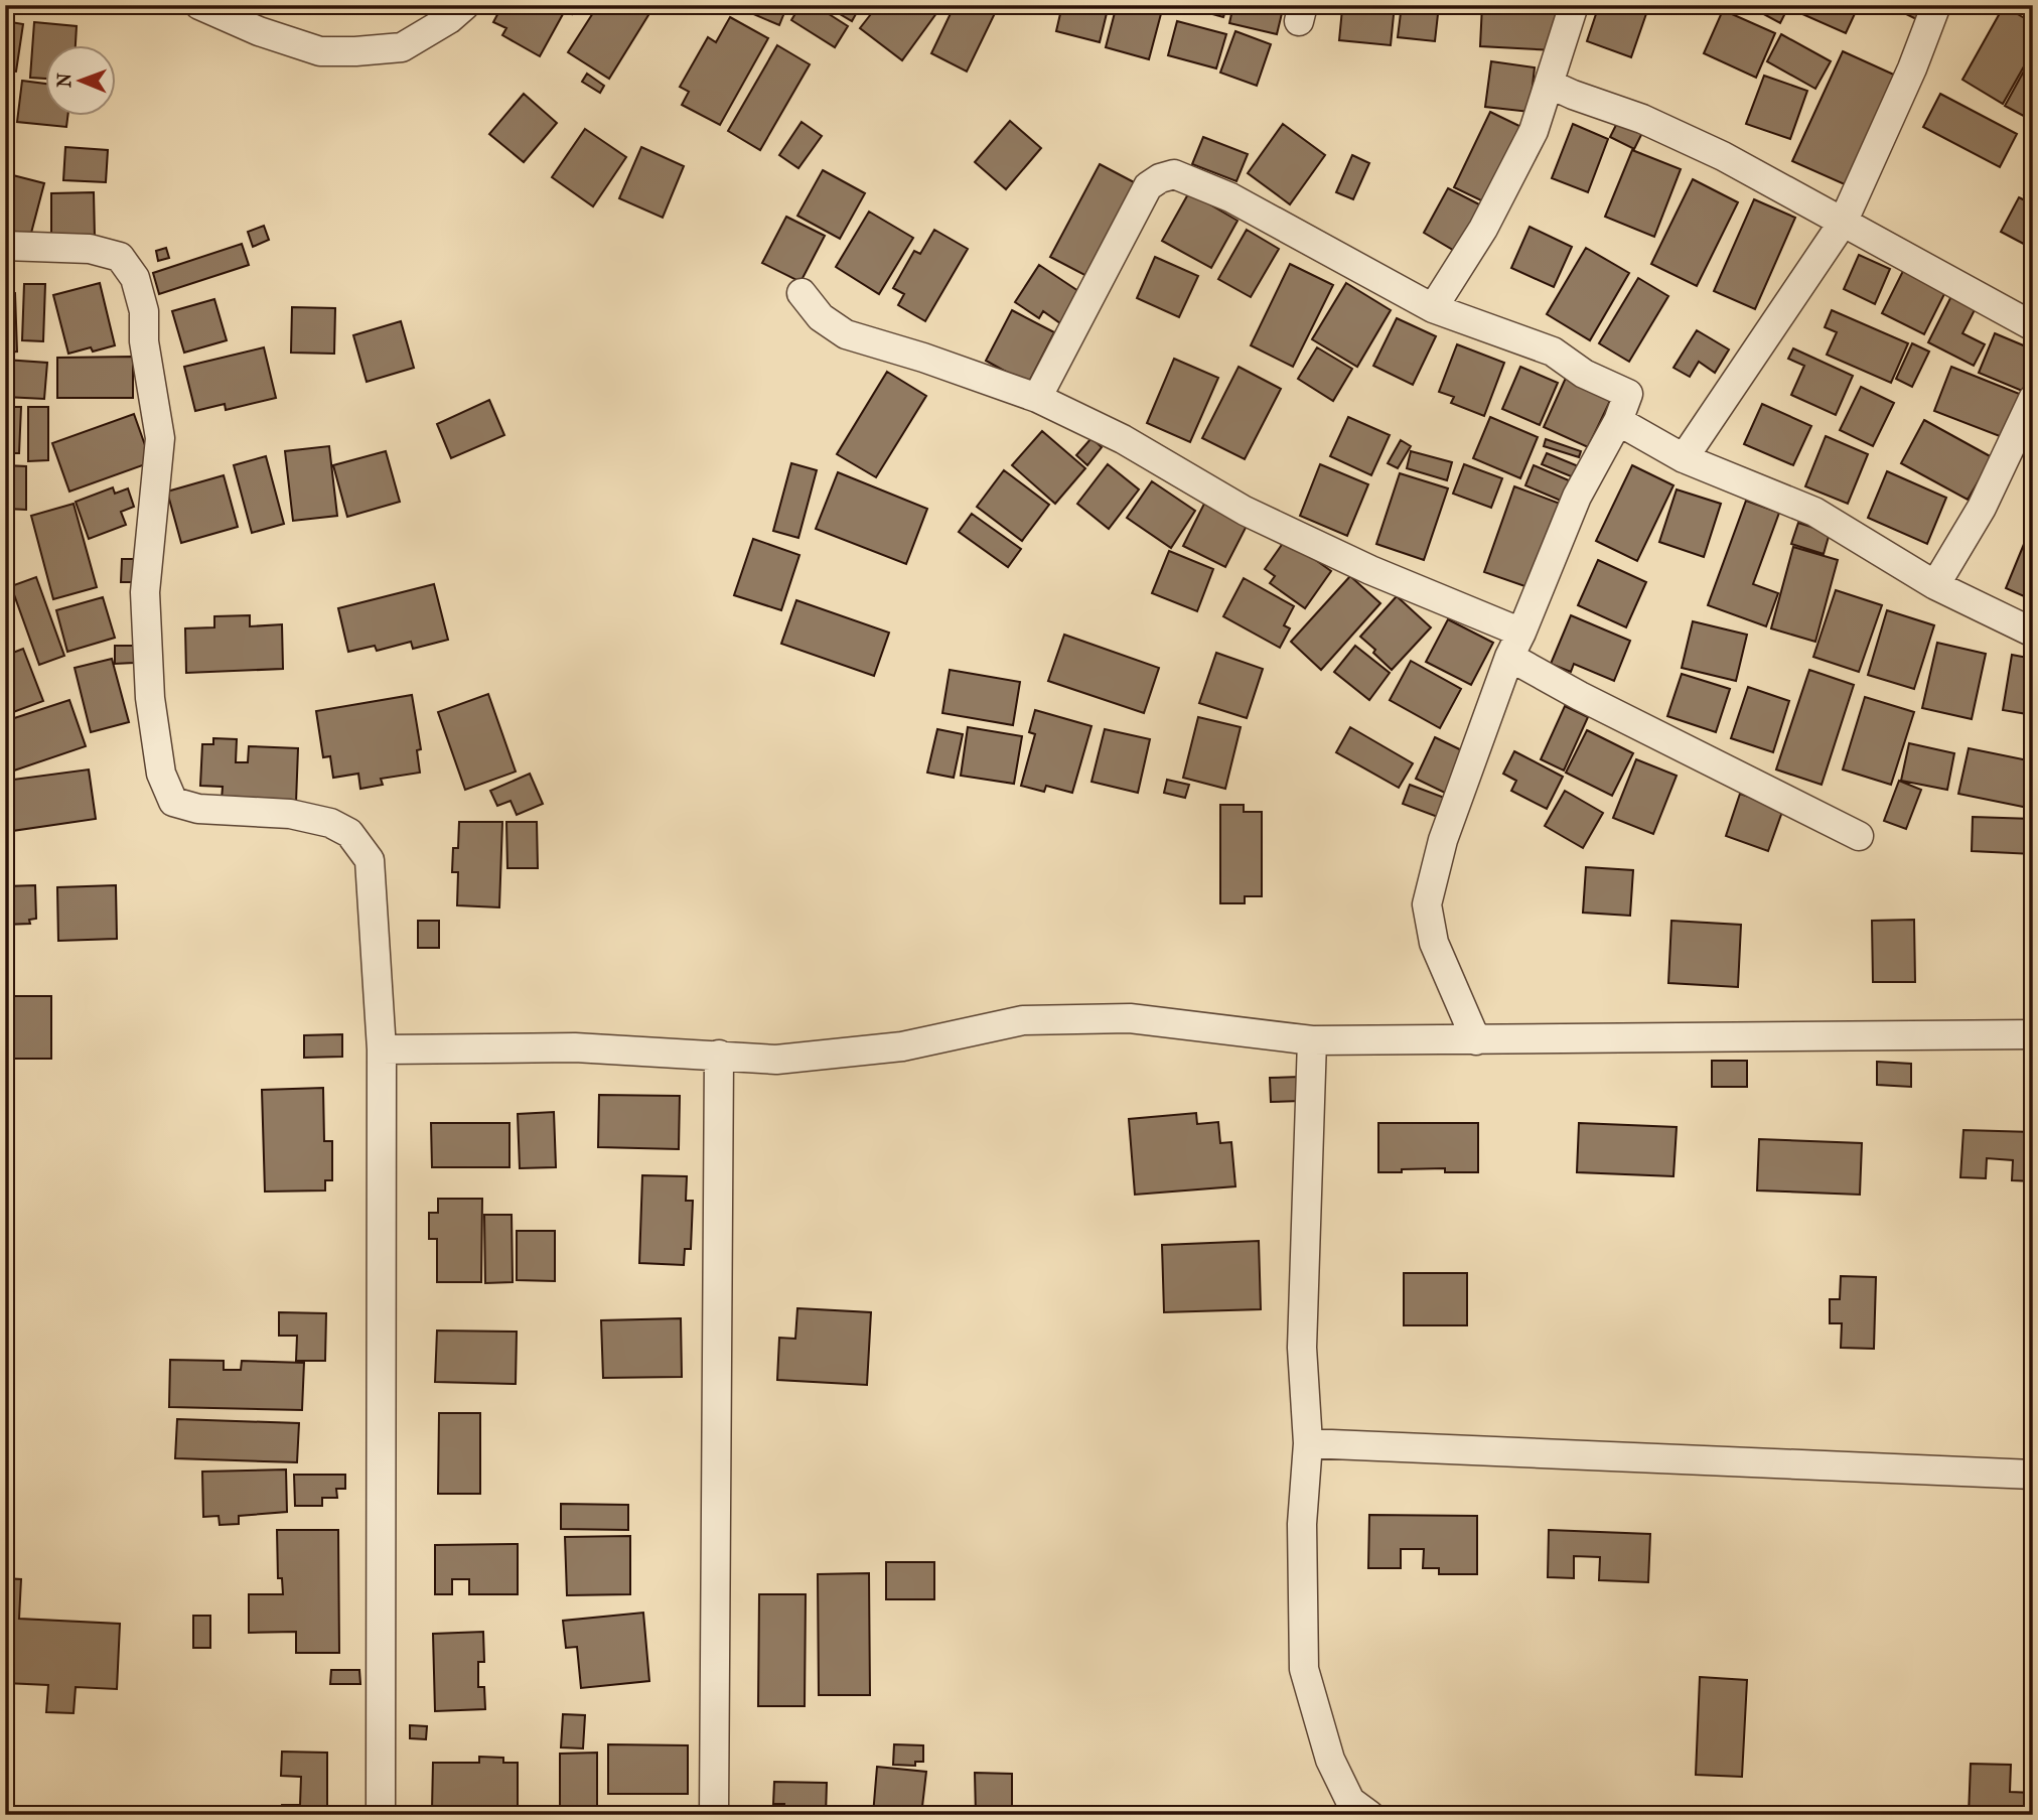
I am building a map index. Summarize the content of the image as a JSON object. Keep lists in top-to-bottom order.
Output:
{
  "north": "left"
}
